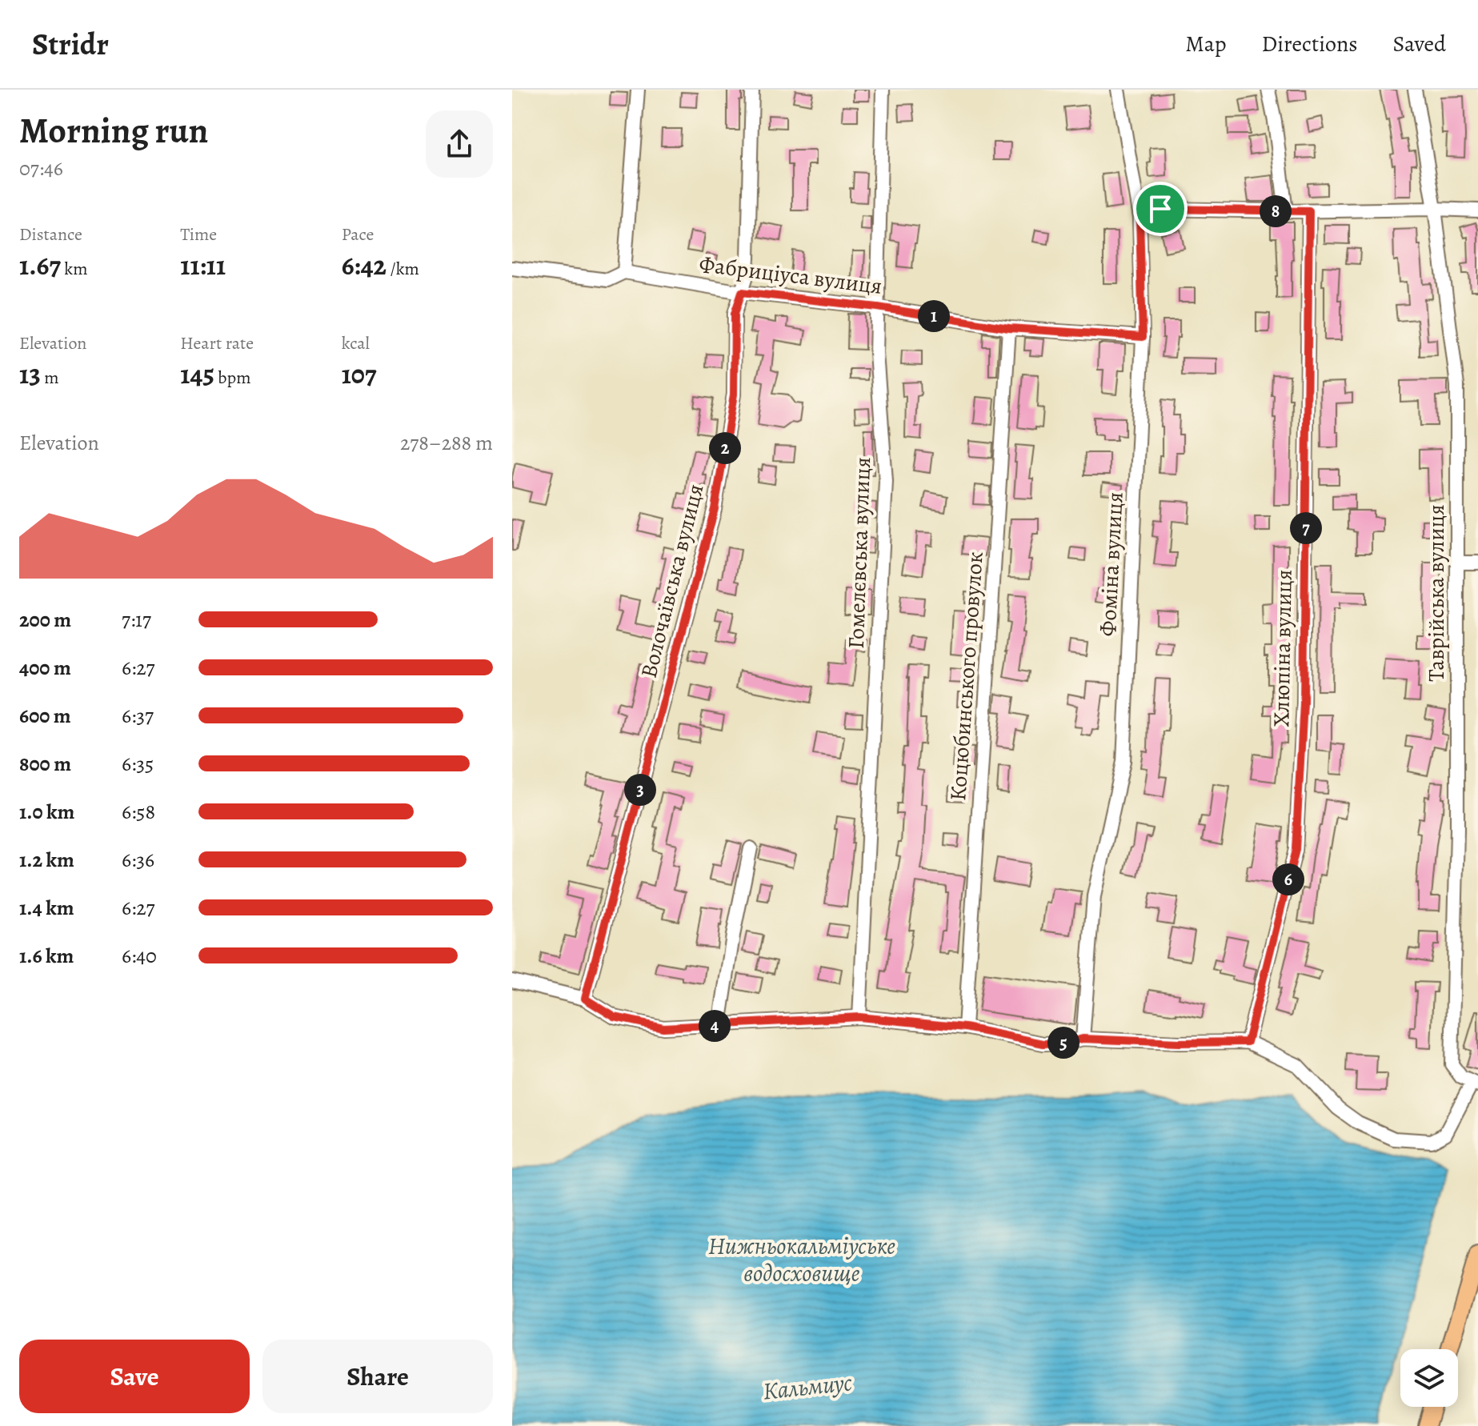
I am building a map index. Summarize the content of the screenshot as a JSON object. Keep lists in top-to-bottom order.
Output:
{
  "streets": {
    "street": [
      "Фабриціуса вулиця",
      "Гомелєвська вулиця",
      "Фоміна вулиця",
      "Волочаївська вулиця",
      "Таврійська вулиця",
      "Хлюпіна вулиця",
      "Коцюбинського провулок"
    ]
  },
  "crossings": [
    ["Фабриціуса вулиця", "Гомелєвська вулиця"],
    ["Фабриціуса вулиця", "Фоміна вулиця"],
    ["Фабриціуса вулиця", "Волочаївська вулиця"],
    ["Фабриціуса вулиця", "Коцюбинського провулок"]
  ],
  "water": ["Нижньокальміуське водосховище", "Кальмиус"],
  "page": {
    "header": "Stridr",
    "nav": ["Map", "Directions", "Saved"],
    "heading": ["Morning run", "07:46"],
    "pins": [
      "8",
      "1",
      "2",
      "7",
      "3",
      "6",
      "4",
      "5"
    ],
    "stats": [
      ["Distance", "1.67 km"],
      ["Time", "11:11"],
      ["Pace", "6:42 /km"],
      ["Elevation", "13 m"],
      ["Heart rate", "145 bpm"],
      ["kcal", "107"]
    ],
    "chart": ["Elevation", "278–288 m"],
    "list": [
      {
        "name": "200 m",
        "note": "7:17"
      },
      {
        "name": "400 m",
        "note": "6:27"
      },
      {
        "name": "600 m",
        "note": "6:37"
      },
      {
        "name": "800 m",
        "note": "6:35"
      },
      {
        "name": "1.0 km",
        "note": "6:58"
      },
      {
        "name": "1.2 km",
        "note": "6:36"
      },
      {
        "name": "1.4 km",
        "note": "6:27"
      },
      {
        "name": "1.6 km",
        "note": "6:40"
      }
    ],
    "buttons": ["Save", "Share"]
  }
}
